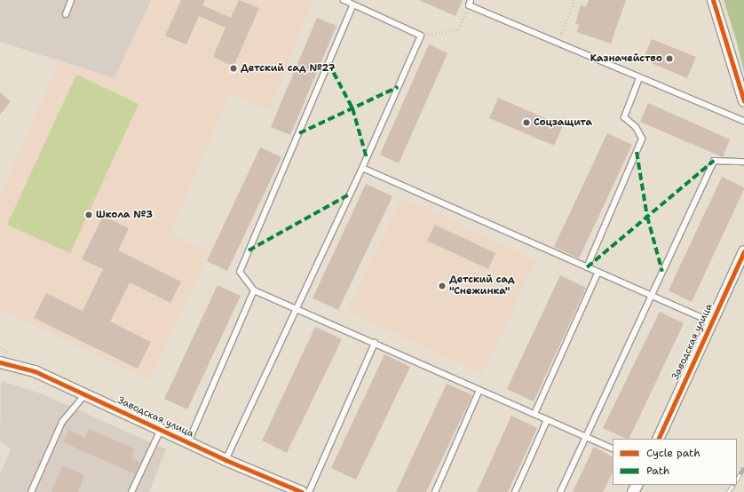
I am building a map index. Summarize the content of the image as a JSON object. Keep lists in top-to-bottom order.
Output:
{
  "streets": {
    "street": ["Заводская улица"]
  },
  "places": [
    "Казначейство",
    "Детский сад №27",
    "Соцзащита",
    "Школа №3",
    "Детский сад \"Снежинка\""
  ],
  "legend": ["Cycle path", "Path"]
}
